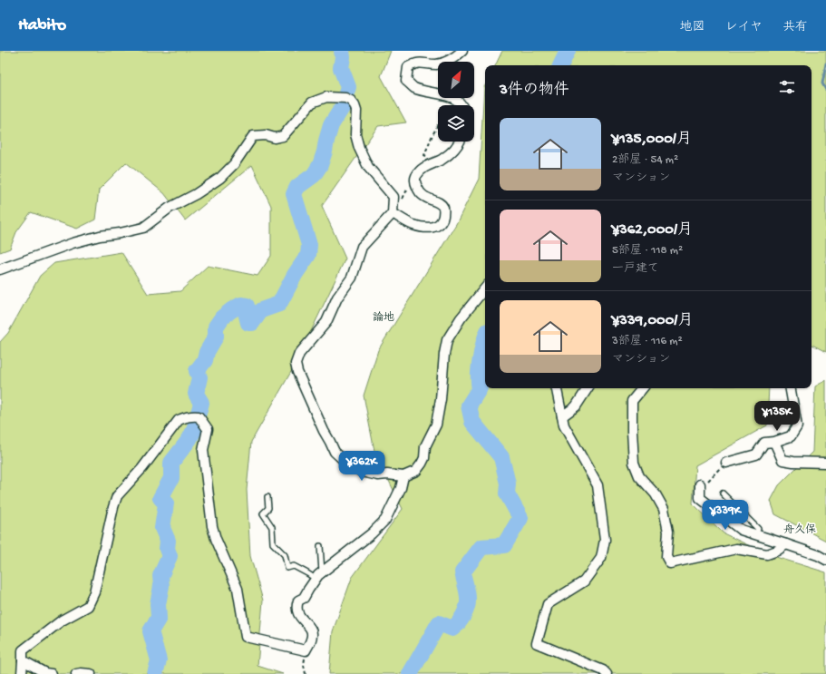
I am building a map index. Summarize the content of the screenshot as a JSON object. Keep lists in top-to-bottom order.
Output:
{
  "districts": ["論地", "舟久保"],
  "north": "top right",
  "page": {
    "header": "Habito",
    "nav": ["地図", "レイヤ", "共有"],
    "heading": "3件の物件",
    "list": [
      {
        "name": "¥135,000/月",
        "note": "2部屋 · 54 m² · マンション"
      },
      {
        "name": "¥362,000/月",
        "note": "5部屋 · 118 m² · 一戸建て"
      },
      {
        "name": "¥339,000/月",
        "note": "3部屋 · 116 m² · マンション"
      }
    ],
    "price": ["¥135K", "¥362K", "¥339K"]
  }
}
